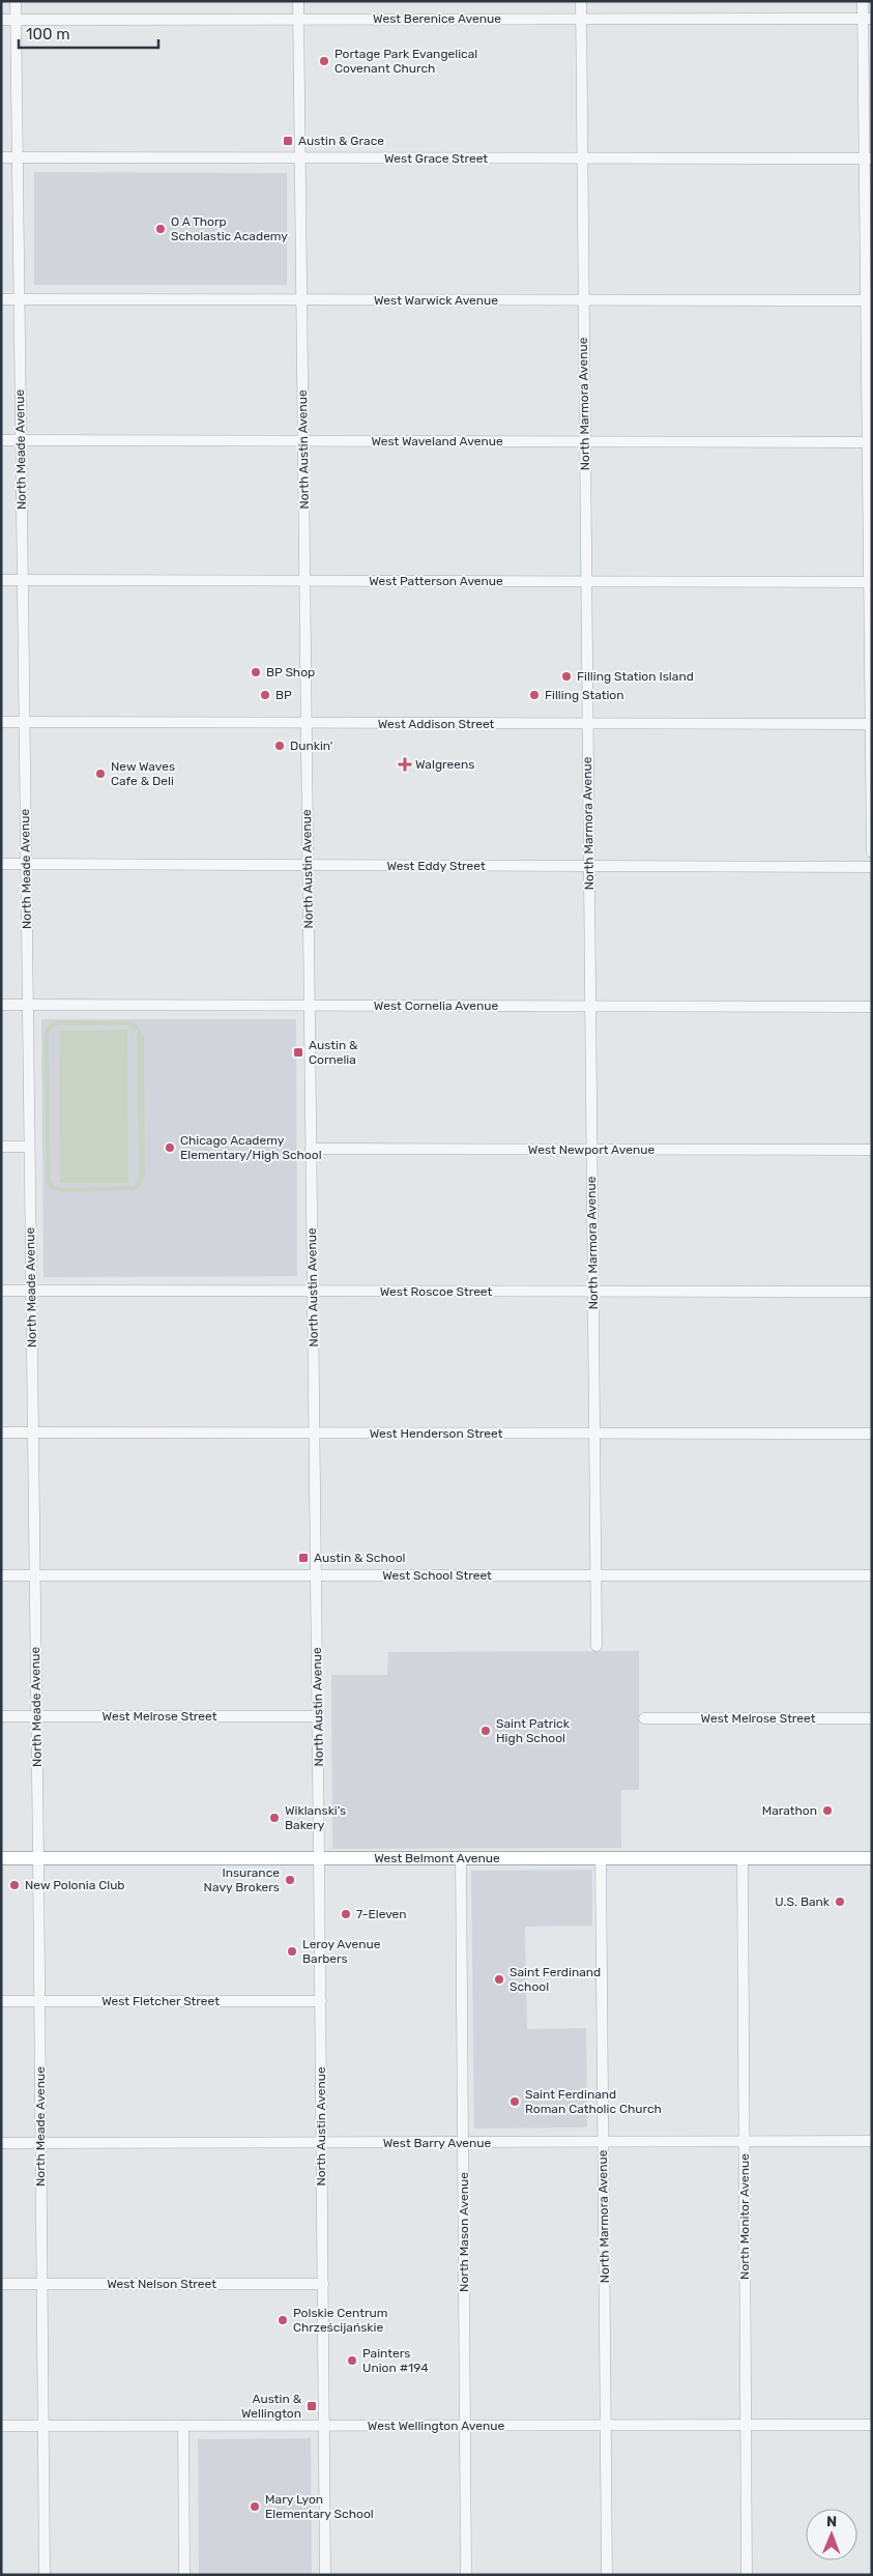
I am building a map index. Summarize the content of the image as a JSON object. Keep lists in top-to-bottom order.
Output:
{
  "streets": {
    "main road": ["West Belmont Avenue"],
    "street": [
      "West Berenice Avenue",
      "West Grace Street",
      "West Warwick Avenue",
      "North Marmora Avenue",
      "West Waveland Avenue",
      "North Meade Avenue",
      "North Austin Avenue",
      "West Patterson Avenue",
      "West Addison Street",
      "West Eddy Street",
      "West Cornelia Avenue",
      "West Newport Avenue",
      "West Roscoe Street",
      "West Henderson Street",
      "West School Street",
      "West Melrose Street",
      "West Fletcher Street",
      "West Barry Avenue",
      "North Monitor Avenue",
      "North Mason Avenue",
      "West Nelson Street",
      "West Wellington Avenue"
    ]
  },
  "crossings": [
    ["West Berenice Avenue", "North Marmora Avenue"],
    ["West Berenice Avenue", "North Meade Avenue"],
    ["West Berenice Avenue", "North Austin Avenue"],
    ["West Grace Street", "North Marmora Avenue"],
    ["West Grace Street", "North Meade Avenue"],
    ["West Grace Street", "North Austin Avenue"],
    ["West Warwick Avenue", "North Marmora Avenue"],
    ["West Warwick Avenue", "North Meade Avenue"],
    ["West Warwick Avenue", "North Austin Avenue"],
    ["North Marmora Avenue", "West Waveland Avenue"],
    ["North Marmora Avenue", "West Patterson Avenue"],
    ["North Marmora Avenue", "West Addison Street"],
    ["North Marmora Avenue", "West Eddy Street"],
    ["North Marmora Avenue", "West Cornelia Avenue"],
    ["North Marmora Avenue", "West Newport Avenue"],
    ["North Marmora Avenue", "West Roscoe Street"],
    ["North Marmora Avenue", "West Henderson Street"],
    ["North Marmora Avenue", "West School Street"],
    ["North Marmora Avenue", "West Belmont Avenue"],
    ["North Marmora Avenue", "West Barry Avenue"],
    ["North Marmora Avenue", "West Wellington Avenue"],
    ["West Waveland Avenue", "North Meade Avenue"],
    ["West Waveland Avenue", "North Austin Avenue"],
    ["North Meade Avenue", "West Patterson Avenue"],
    ["North Meade Avenue", "West Addison Street"],
    ["North Meade Avenue", "West Eddy Street"],
    ["North Meade Avenue", "West Cornelia Avenue"],
    ["North Meade Avenue", "West Roscoe Street"],
    ["North Meade Avenue", "West Henderson Street"],
    ["North Meade Avenue", "West School Street"],
    ["North Meade Avenue", "West Melrose Street"],
    ["North Meade Avenue", "West Belmont Avenue"],
    ["North Meade Avenue", "West Fletcher Street"],
    ["North Meade Avenue", "West Barry Avenue"],
    ["North Meade Avenue", "West Nelson Street"],
    ["North Meade Avenue", "West Wellington Avenue"],
    ["North Austin Avenue", "West Patterson Avenue"],
    ["North Austin Avenue", "West Addison Street"],
    ["North Austin Avenue", "West Eddy Street"],
    ["North Austin Avenue", "West Cornelia Avenue"],
    ["North Austin Avenue", "West Newport Avenue"],
    ["North Austin Avenue", "West Roscoe Street"],
    ["North Austin Avenue", "West Henderson Street"],
    ["North Austin Avenue", "West School Street"],
    ["North Austin Avenue", "West Melrose Street"],
    ["North Austin Avenue", "West Belmont Avenue"],
    ["North Austin Avenue", "West Fletcher Street"],
    ["North Austin Avenue", "West Barry Avenue"],
    ["North Austin Avenue", "West Nelson Street"],
    ["North Austin Avenue", "West Wellington Avenue"],
    ["West Belmont Avenue", "North Monitor Avenue"],
    ["West Belmont Avenue", "North Mason Avenue"],
    ["West Barry Avenue", "North Monitor Avenue"],
    ["West Barry Avenue", "North Mason Avenue"],
    ["North Monitor Avenue", "West Wellington Avenue"],
    ["North Mason Avenue", "West Wellington Avenue"]
  ],
  "places": {
    "other": [
      "Portage Park Evangelical Covenant Church",
      "O A Thorp Scholastic Academy",
      "BP Shop",
      "Filling Station Island",
      "BP",
      "Filling Station",
      "Dunkin'",
      "New Waves Cafe & Deli",
      "Chicago Academy Elementary/High School",
      "Saint Patrick High School",
      "Marathon",
      "Wiklanski’s Bakery",
      "Insurance Navy Brokers",
      "New Polonia Club",
      "U.S. Bank",
      "7-Eleven",
      "Leroy Avenue Barbers",
      "Saint Ferdinand School",
      "Saint Ferdinand Roman Catholic Church",
      "Polskie Centrum Chrześcijańskie",
      "Painters Union #194",
      "Mary Lyon Elementary School"
    ],
    "transit": [
      "Austin & Grace",
      "Austin & Cornelia",
      "Austin & School",
      "Austin & Wellington"
    ],
    "health": ["Walgreens"]
  },
  "scale_bar": "100 m",
  "north": "top"
}
